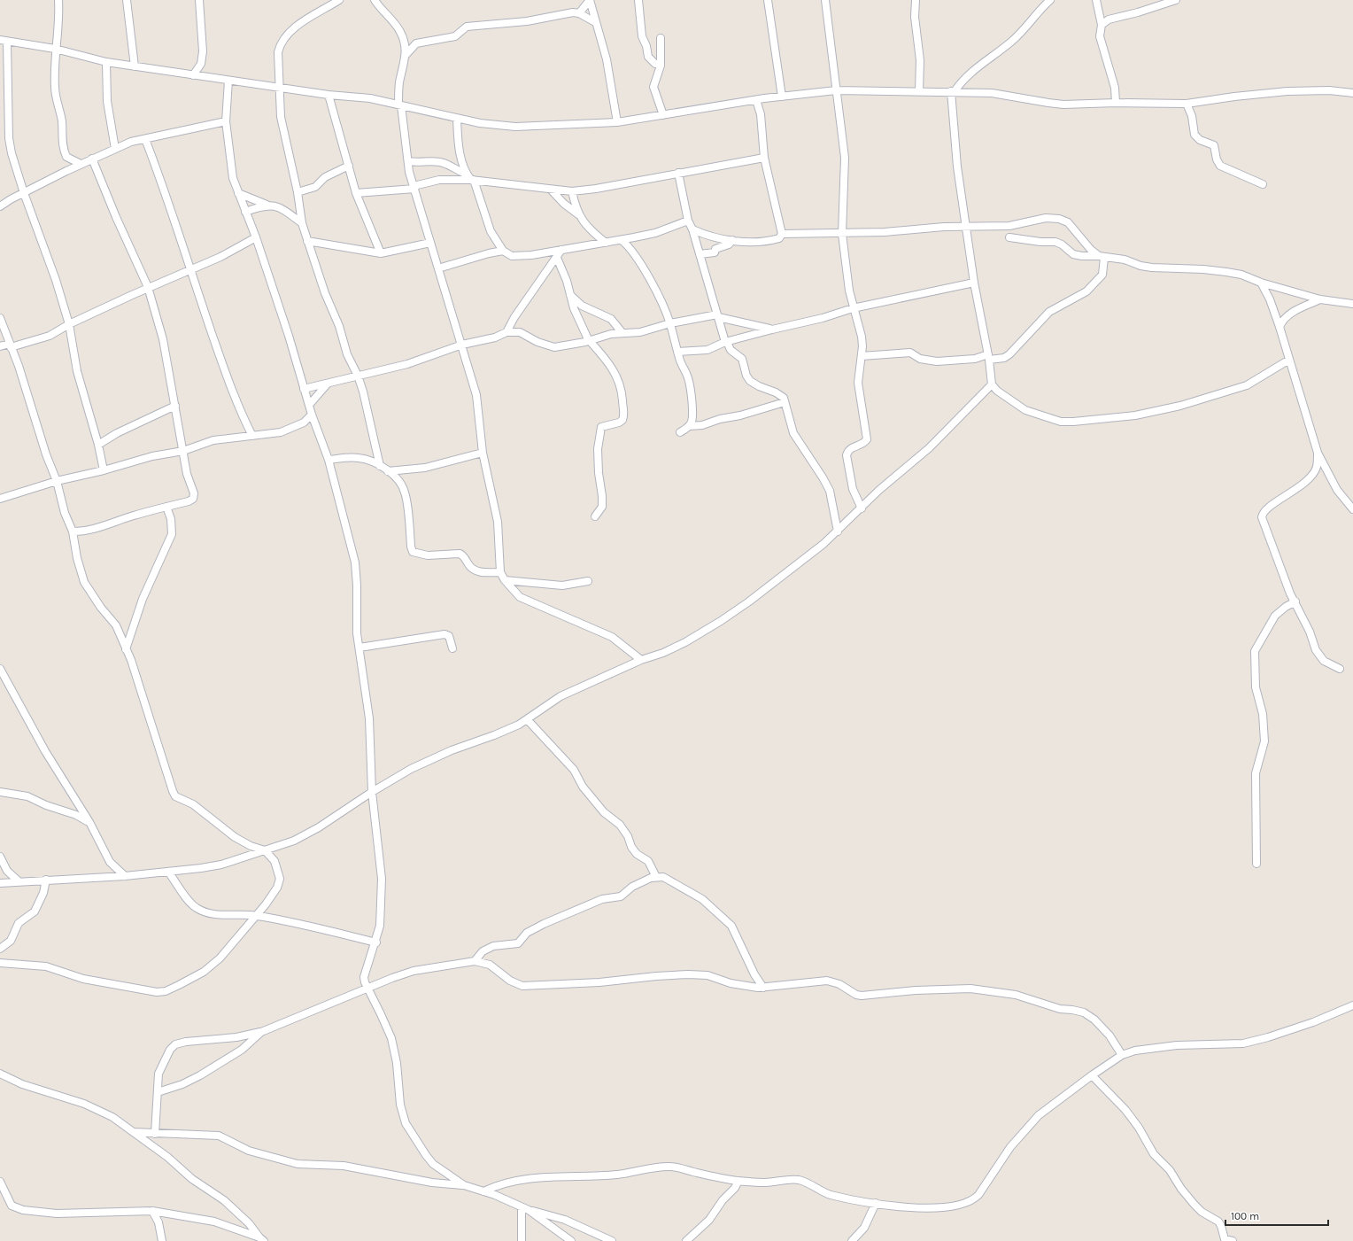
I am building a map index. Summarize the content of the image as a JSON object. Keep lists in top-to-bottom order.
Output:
{
  "scale_bar": "100 m"
}
